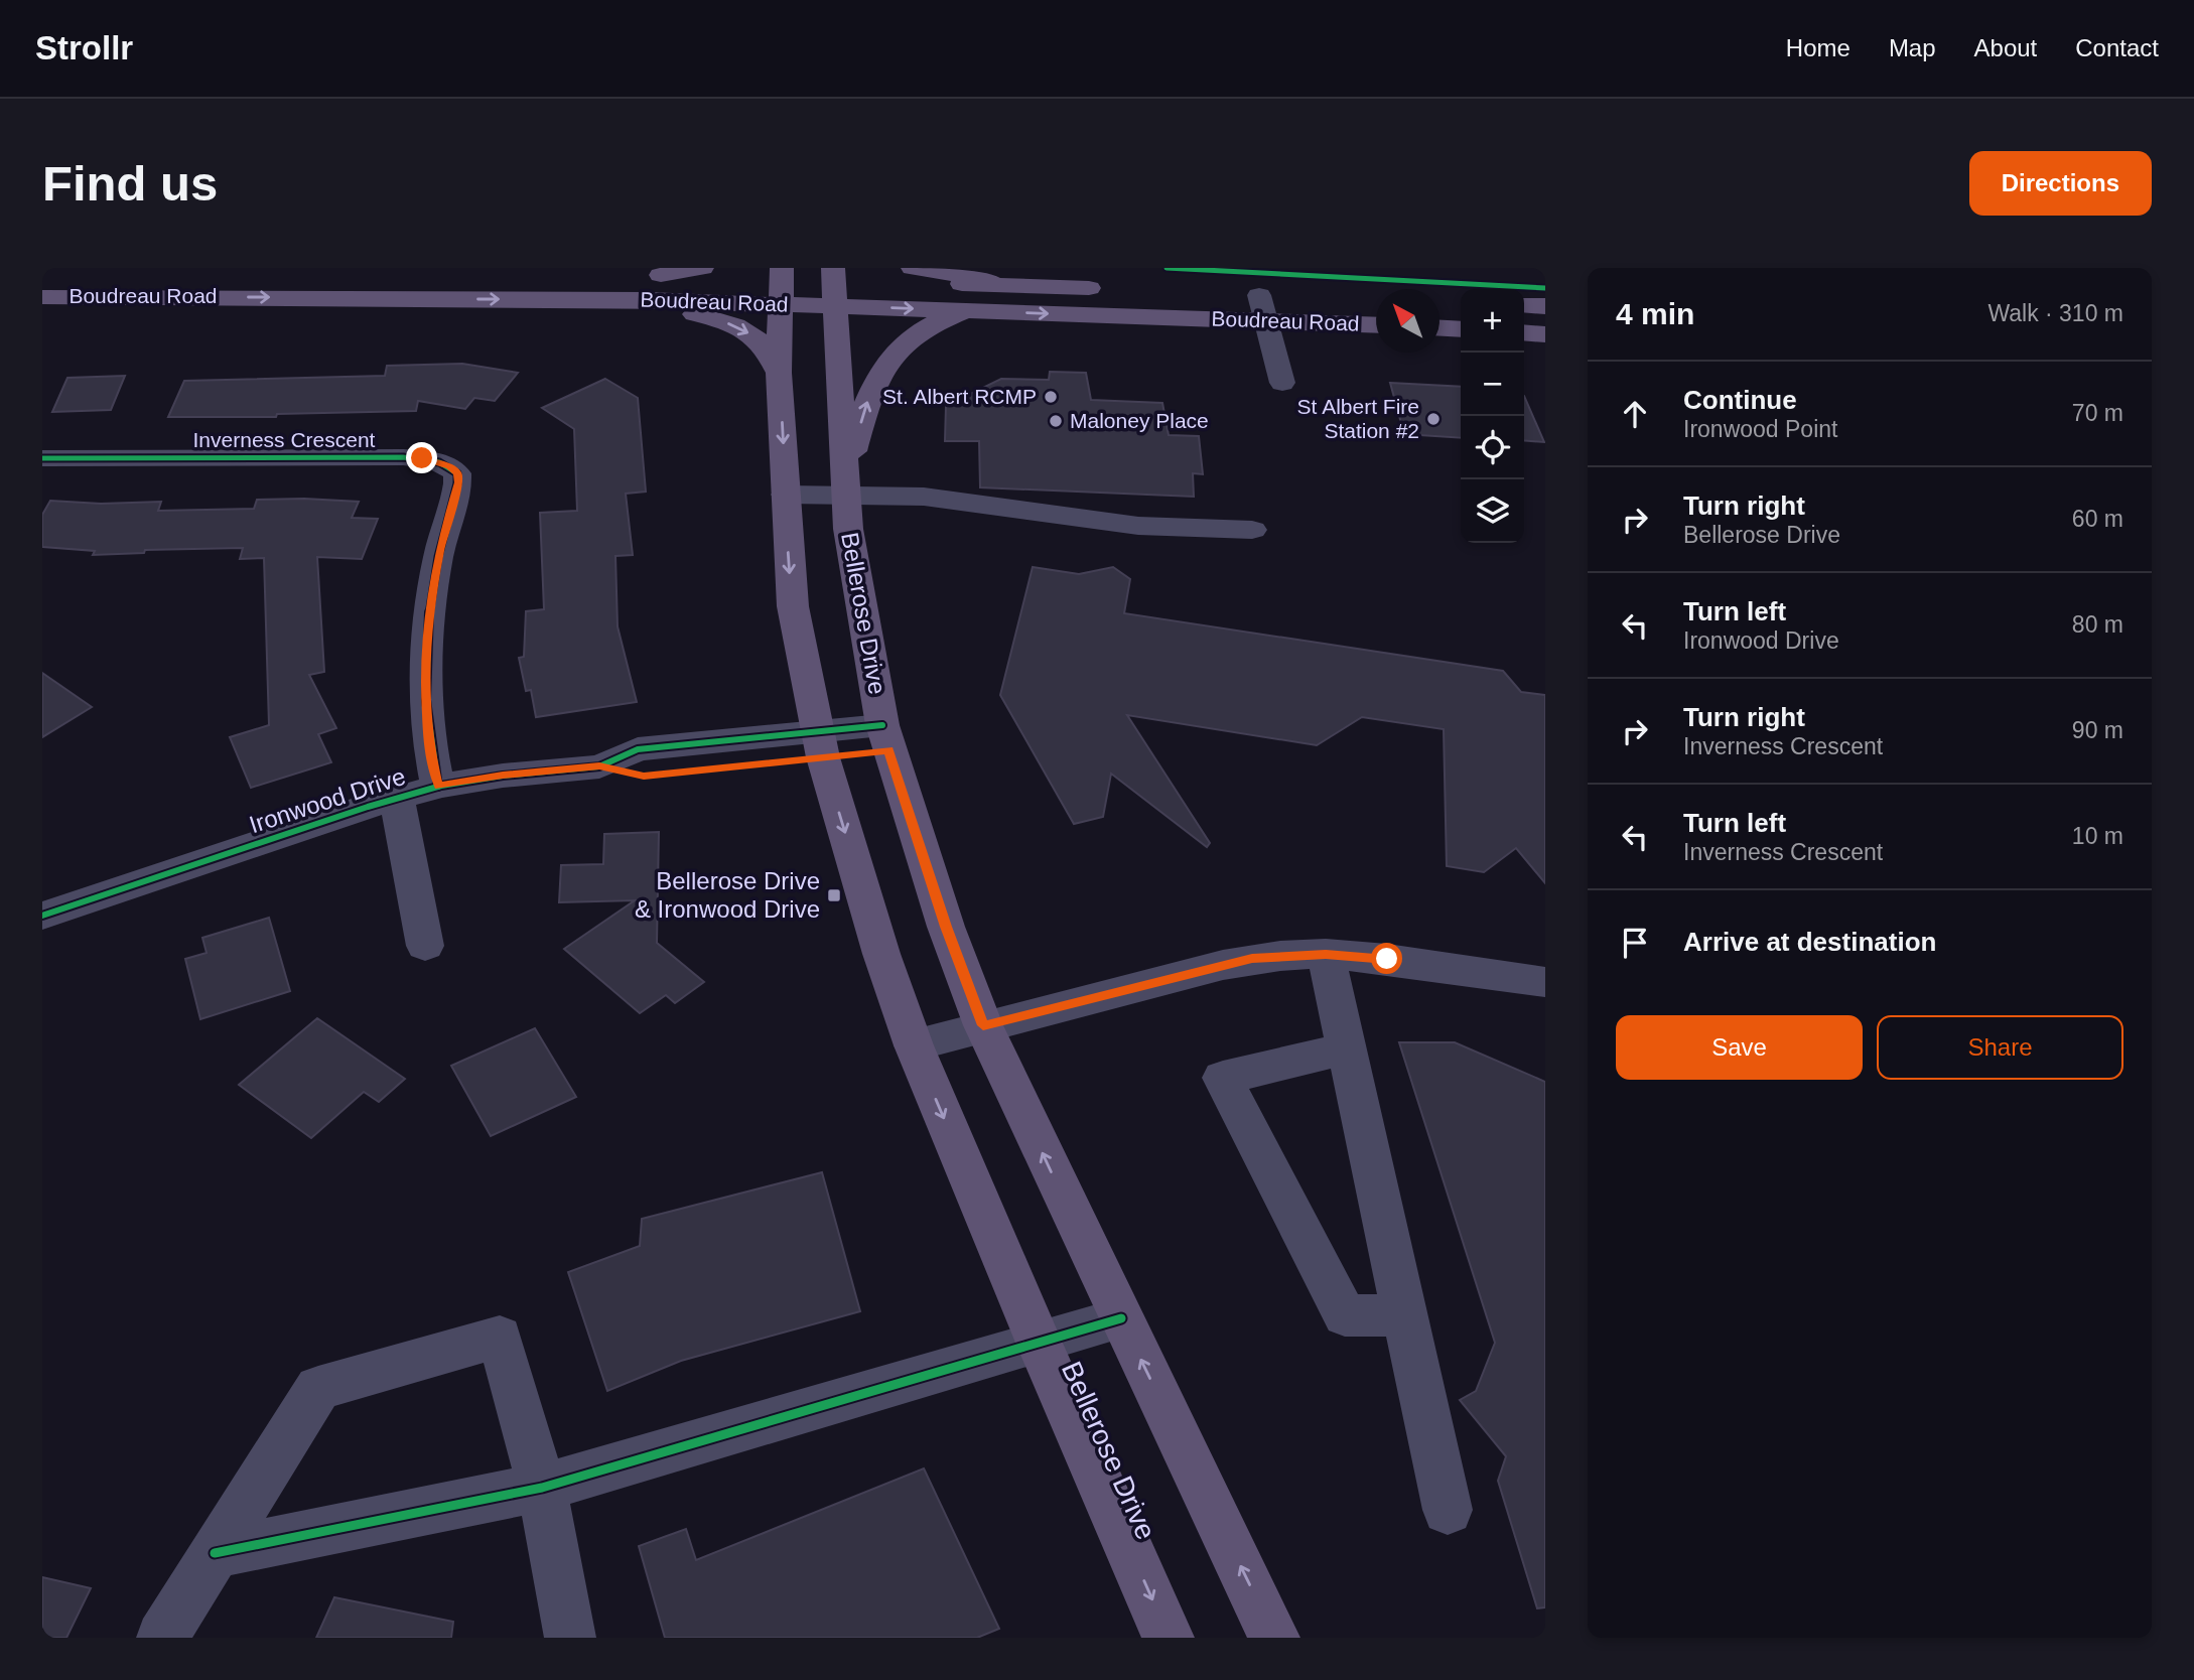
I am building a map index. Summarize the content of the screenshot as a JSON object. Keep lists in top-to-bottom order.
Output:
{
  "streets": {
    "main road": ["Boudreau Road", "Bellerose Drive"],
    "street": ["Inverness Crescent", "Ironwood Drive"]
  },
  "crossings": [
    ["Boudreau Road", "Bellerose Drive"],
    ["Inverness Crescent", "Ironwood Drive"],
    ["Bellerose Drive", "Ironwood Drive"]
  ],
  "places": {
    "other": ["St. Albert RCMP", "St Albert Fire Station #2", "Maloney Place"],
    "transit": ["Bellerose Drive & Ironwood Drive"]
  },
  "north": "top left",
  "page": {
    "header": "Strollr",
    "nav": [
      "Home",
      "Map",
      "About",
      "Contact"
    ],
    "buttons": [
      "Directions",
      ["Save", "Share"]
    ],
    "title": "Find us",
    "heading": ["4 min", "Walk · 310 m"],
    "map_buttons": ["+", "−"],
    "list": [
      ["Continue", "Ironwood Point", "70 m"],
      ["Turn right", "Bellerose Drive", "60 m"],
      ["Turn left", "Ironwood Drive", "80 m"],
      ["Turn right", "Inverness Crescent", "90 m"],
      ["Turn left", "Inverness Crescent", "10 m"],
      "Arrive at destination"
    ]
  }
}
